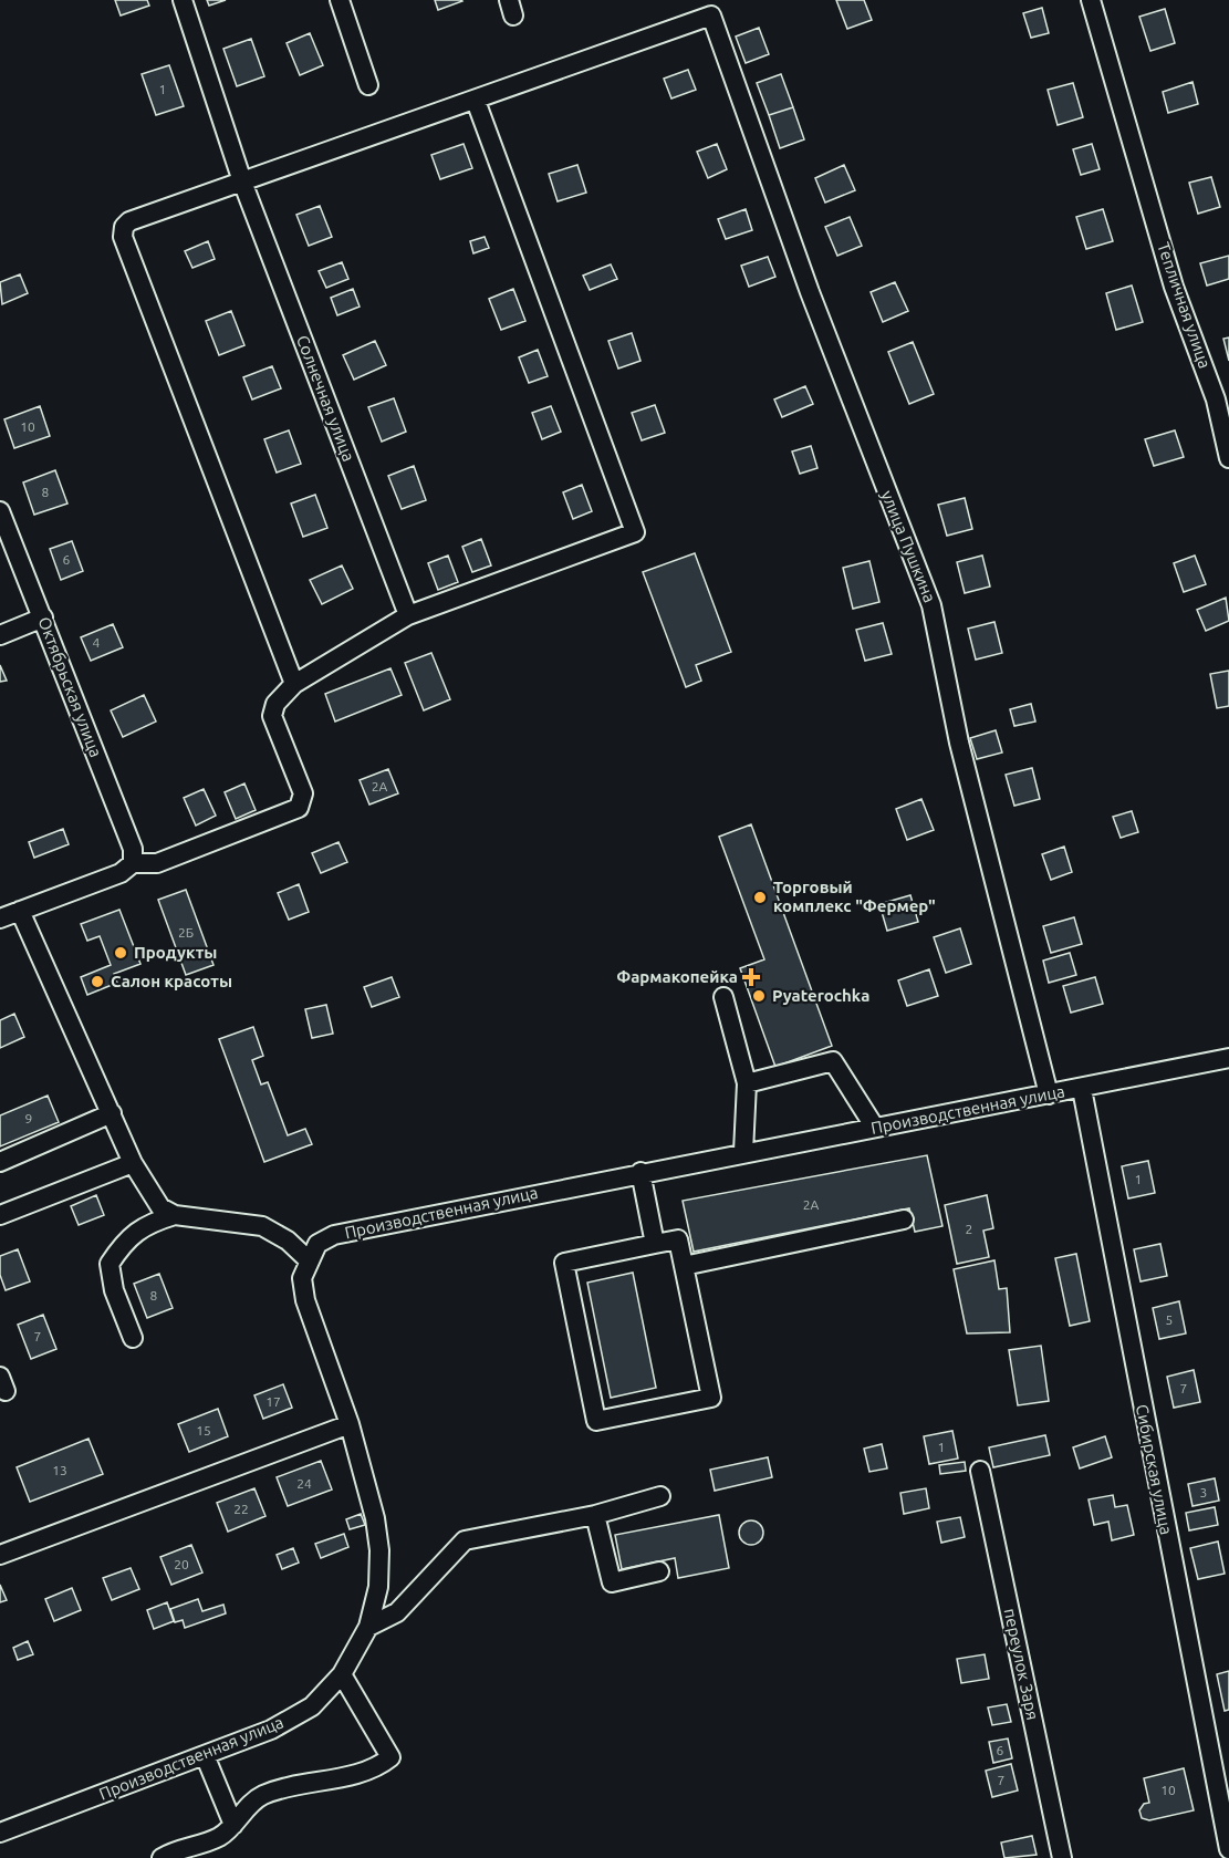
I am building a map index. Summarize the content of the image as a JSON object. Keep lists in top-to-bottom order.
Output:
{
  "streets": {
    "street": [
      "Тепличная улица",
      "Солнечная улица",
      "улица Пушкина",
      "Октябрьская улица",
      "Производственная улица",
      "Сибирская улица",
      "переулок Заря"
    ]
  },
  "crossings": [
    ["улица Пушкина", "Производственная улица"],
    ["Производственная улица", "Сибирская улица"]
  ],
  "places": {
    "other": [
      "Торговый комплекс \"Фермер\"",
      "Продукты",
      "Салон красоты",
      "Pyaterochka"
    ],
    "health": ["Фармакопейка"]
  },
  "house_numbers": [
    "1",
    "10",
    "8",
    "6",
    "4",
    "2А",
    "2Б",
    "9",
    "1",
    "2А",
    "2",
    "8",
    "5",
    "7",
    "7",
    "17",
    "15",
    "1",
    "13",
    "24",
    "3",
    "22",
    "20",
    "6",
    "7",
    "10"
  ]
}
